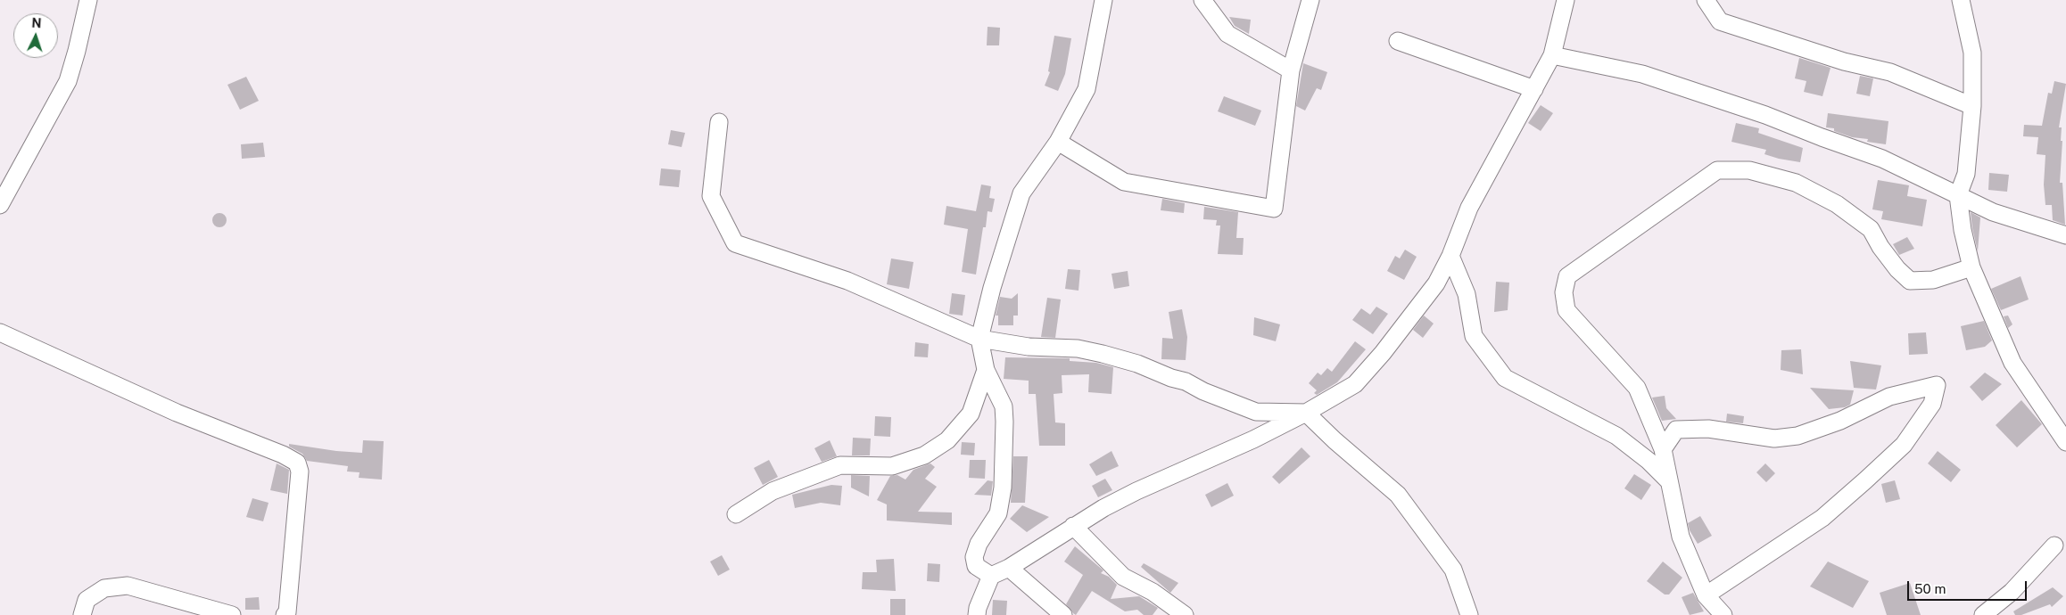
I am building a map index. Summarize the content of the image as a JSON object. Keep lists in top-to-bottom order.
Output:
{
  "scale_bar": "50 m",
  "north": "top"
}
